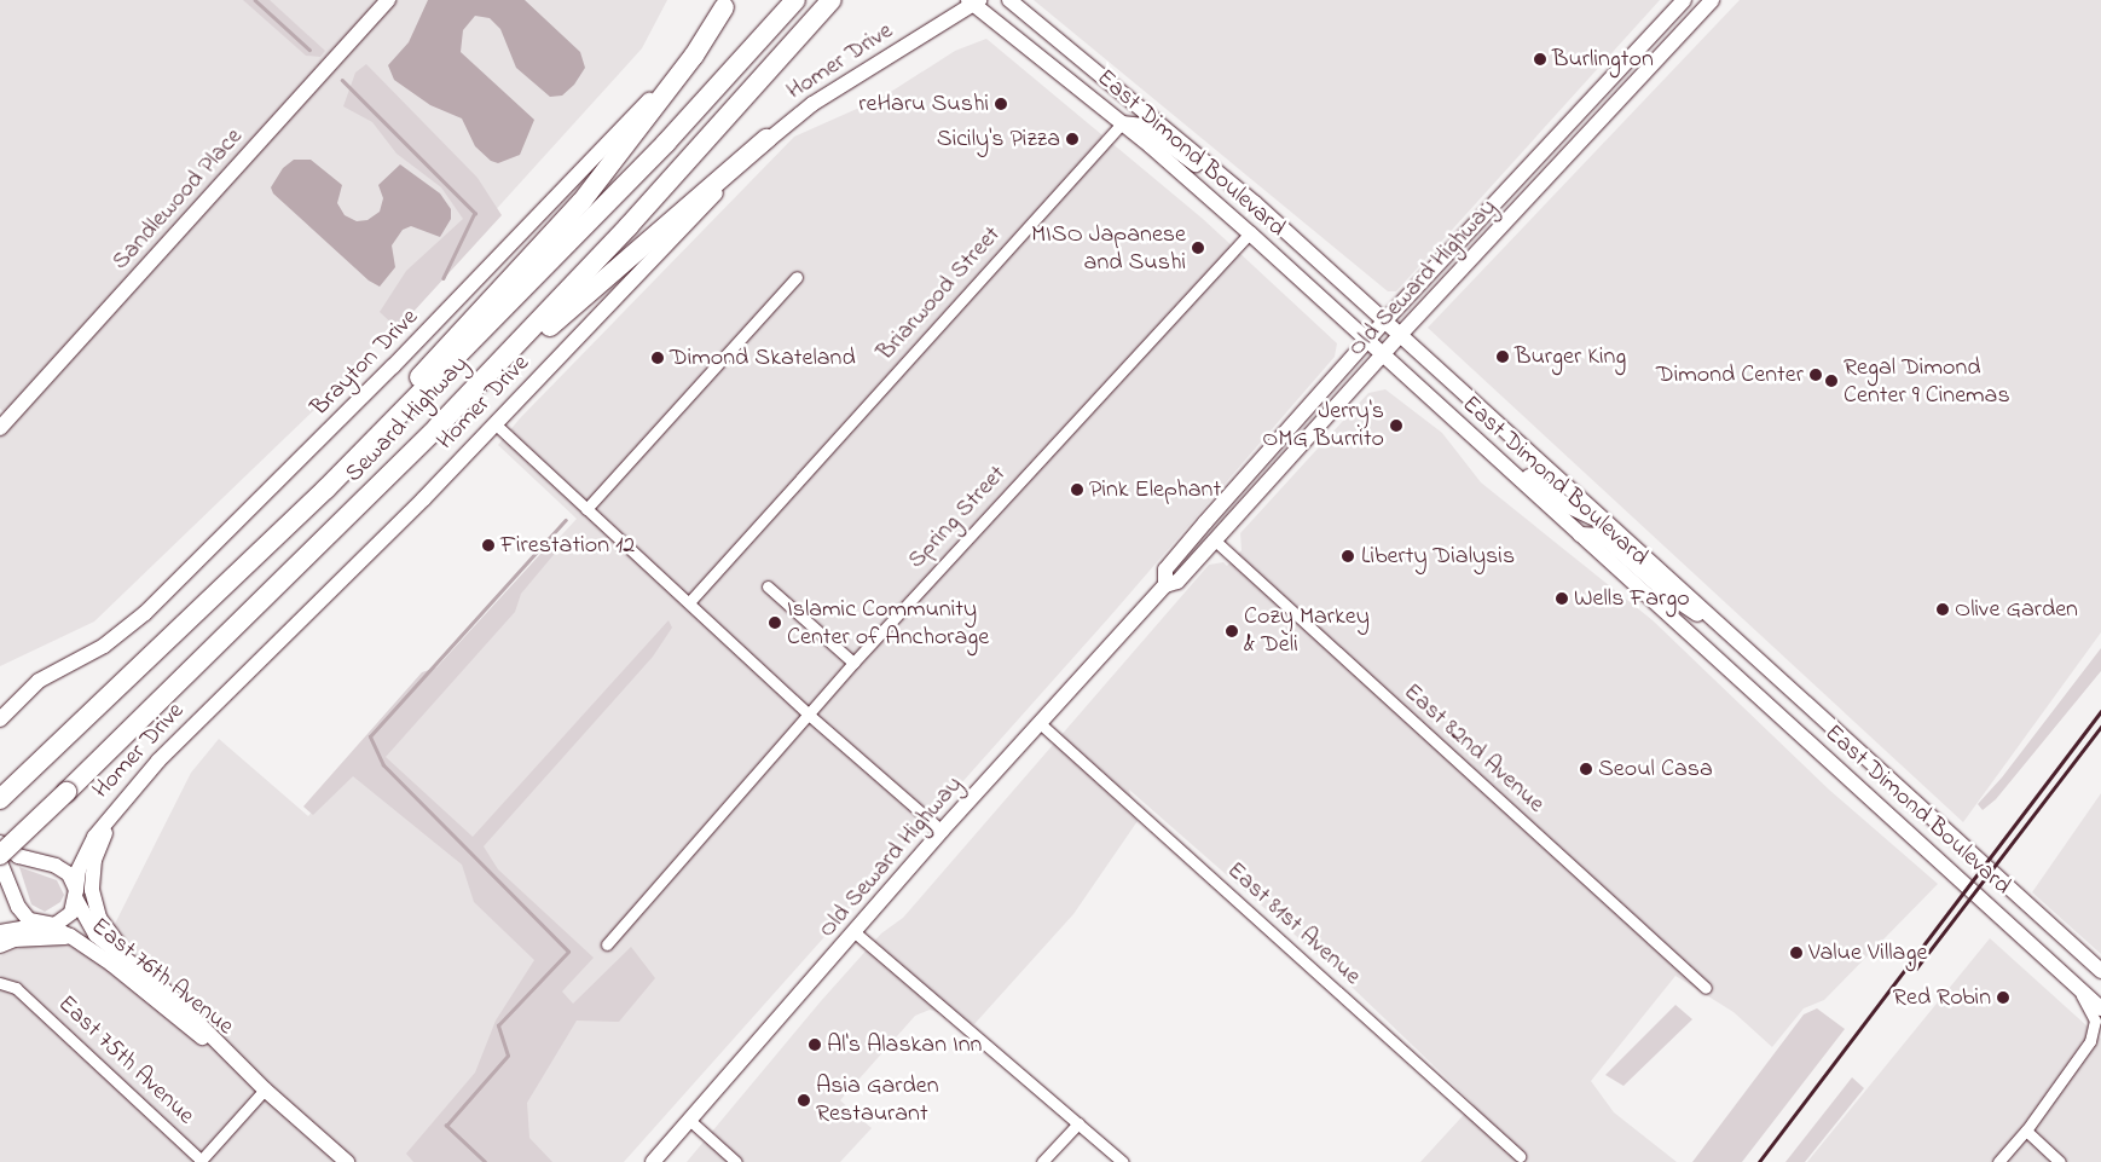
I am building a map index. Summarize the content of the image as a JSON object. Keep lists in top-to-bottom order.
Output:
{
  "streets": {
    "highway": ["Seward Highway"],
    "main road": [
      "Homer Drive",
      "East Dimond Boulevard",
      "Sandlewood Place",
      "Old Seward Highway",
      "Brayton Drive",
      "East 76th Avenue"
    ],
    "street": [
      "Briarwood Street",
      "Spring Street",
      "East 82nd Avenue",
      "East 81st Avenue",
      "East 75th Avenue"
    ]
  },
  "crossings": [
    ["Homer Drive", "East Dimond Boulevard"],
    ["Homer Drive", "East 76th Avenue"],
    ["East Dimond Boulevard", "Old Seward Highway"],
    ["East Dimond Boulevard", "Briarwood Street"],
    ["East Dimond Boulevard", "Spring Street"],
    ["Old Seward Highway", "East 82nd Avenue"],
    ["Old Seward Highway", "East 81st Avenue"]
  ],
  "places": [
    "Burlington",
    "reHaru Sushi",
    "Sicily's Pizza",
    "MISO Japanese and Sushi",
    "Burger King",
    "Dimond Skateland",
    "Dimond Center",
    "Regal Dimond Center 9 Cinemas",
    "Jerry's OMG Burrito",
    "Pink Elephant",
    "Firestation 12",
    "Liberty Dialysis",
    "Wells Fargo",
    "Olive Garden",
    "Islamic Community Center of Anchorage",
    "Cozy Markey & Deli",
    "Seoul Casa",
    "Value Village",
    "Red Robin",
    "Al's Alaskan Inn",
    "Asia Garden Restaurant"
  ]
}
